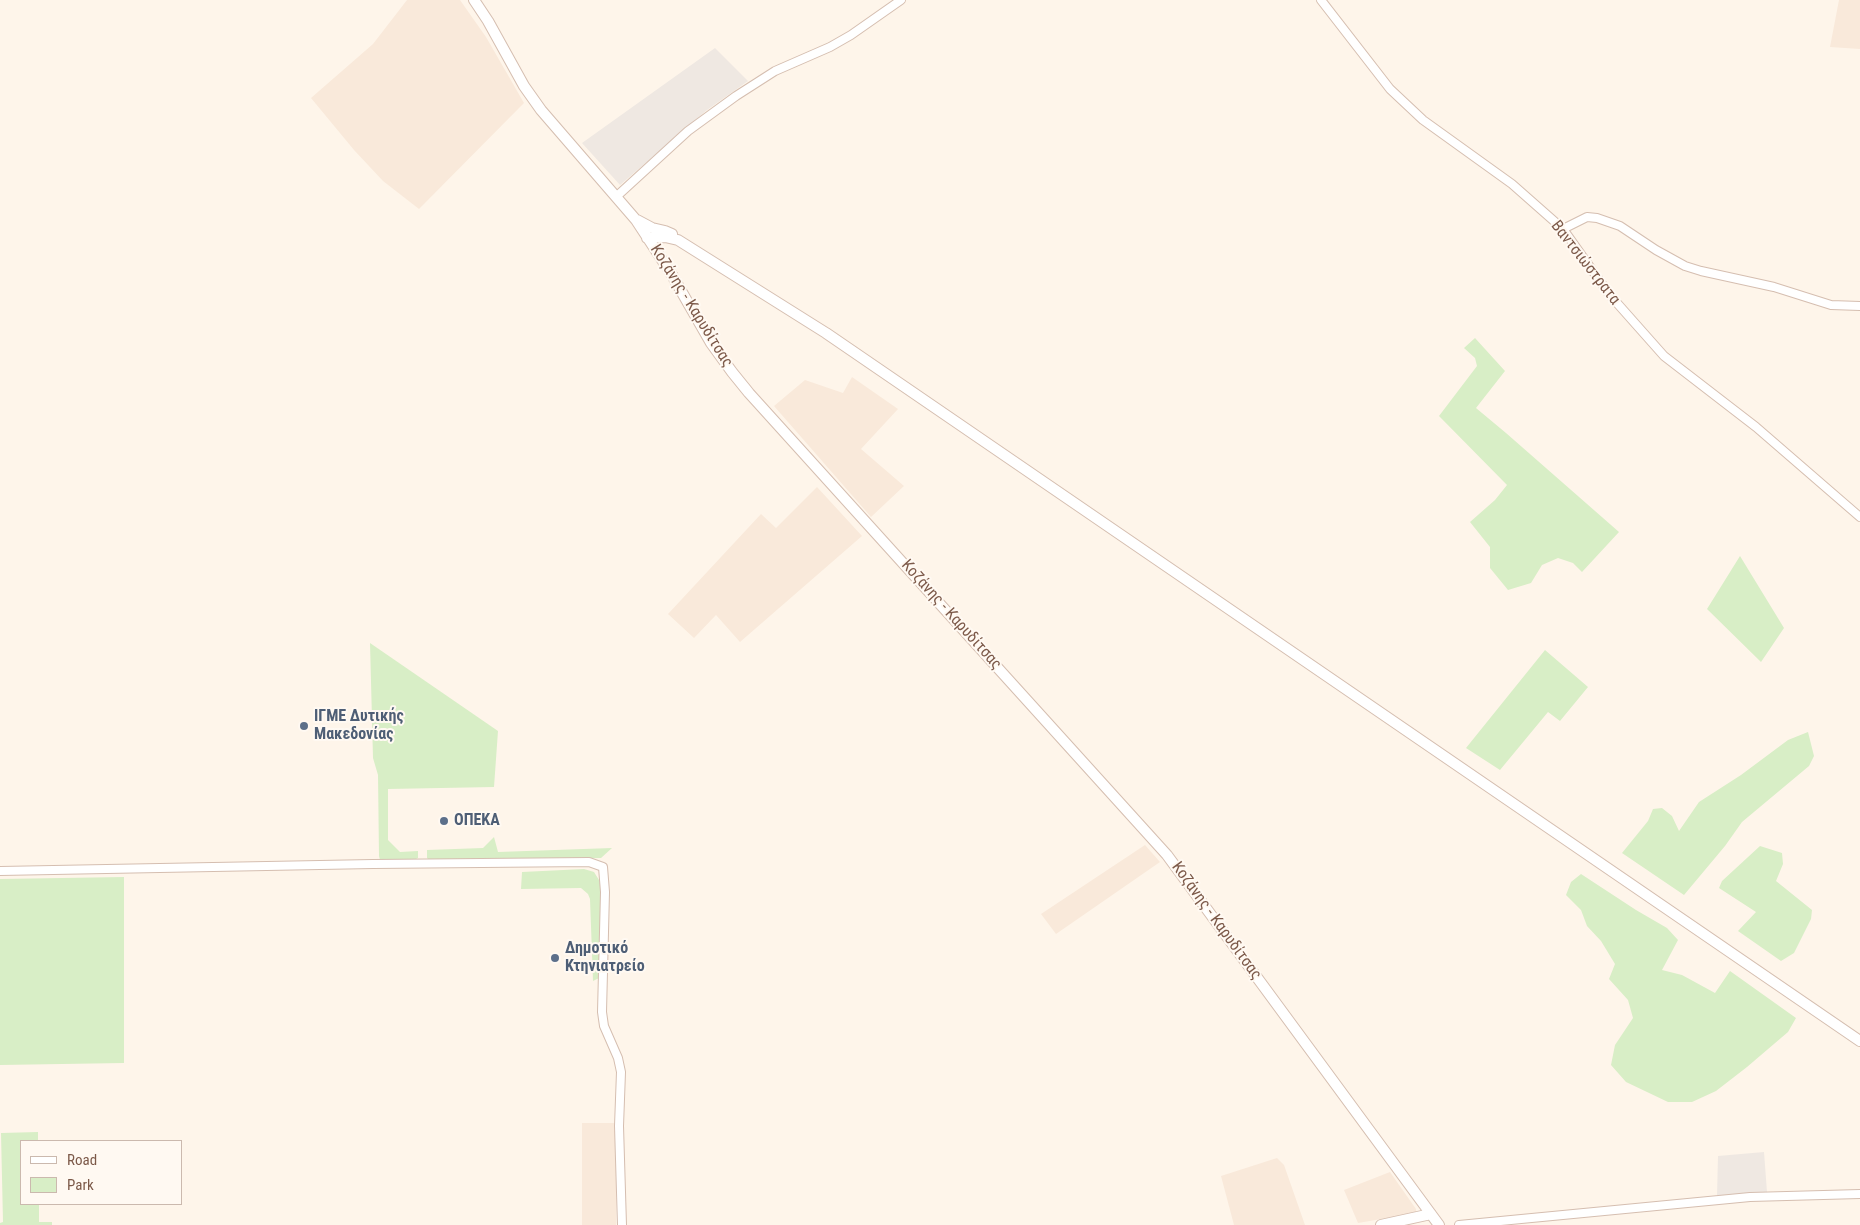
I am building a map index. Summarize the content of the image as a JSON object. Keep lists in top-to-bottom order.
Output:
{
  "streets": {
    "street": ["Βαντσιώστρατα", "Κοζάνης - Καρυδίτσας"]
  },
  "places": ["ΙΓΜΕ Δυτικής Μακεδονίας", "ΟΠΕΚΑ", "Δημοτικό Κτηνιατρείο"],
  "legend": ["Road", "Park"]
}
